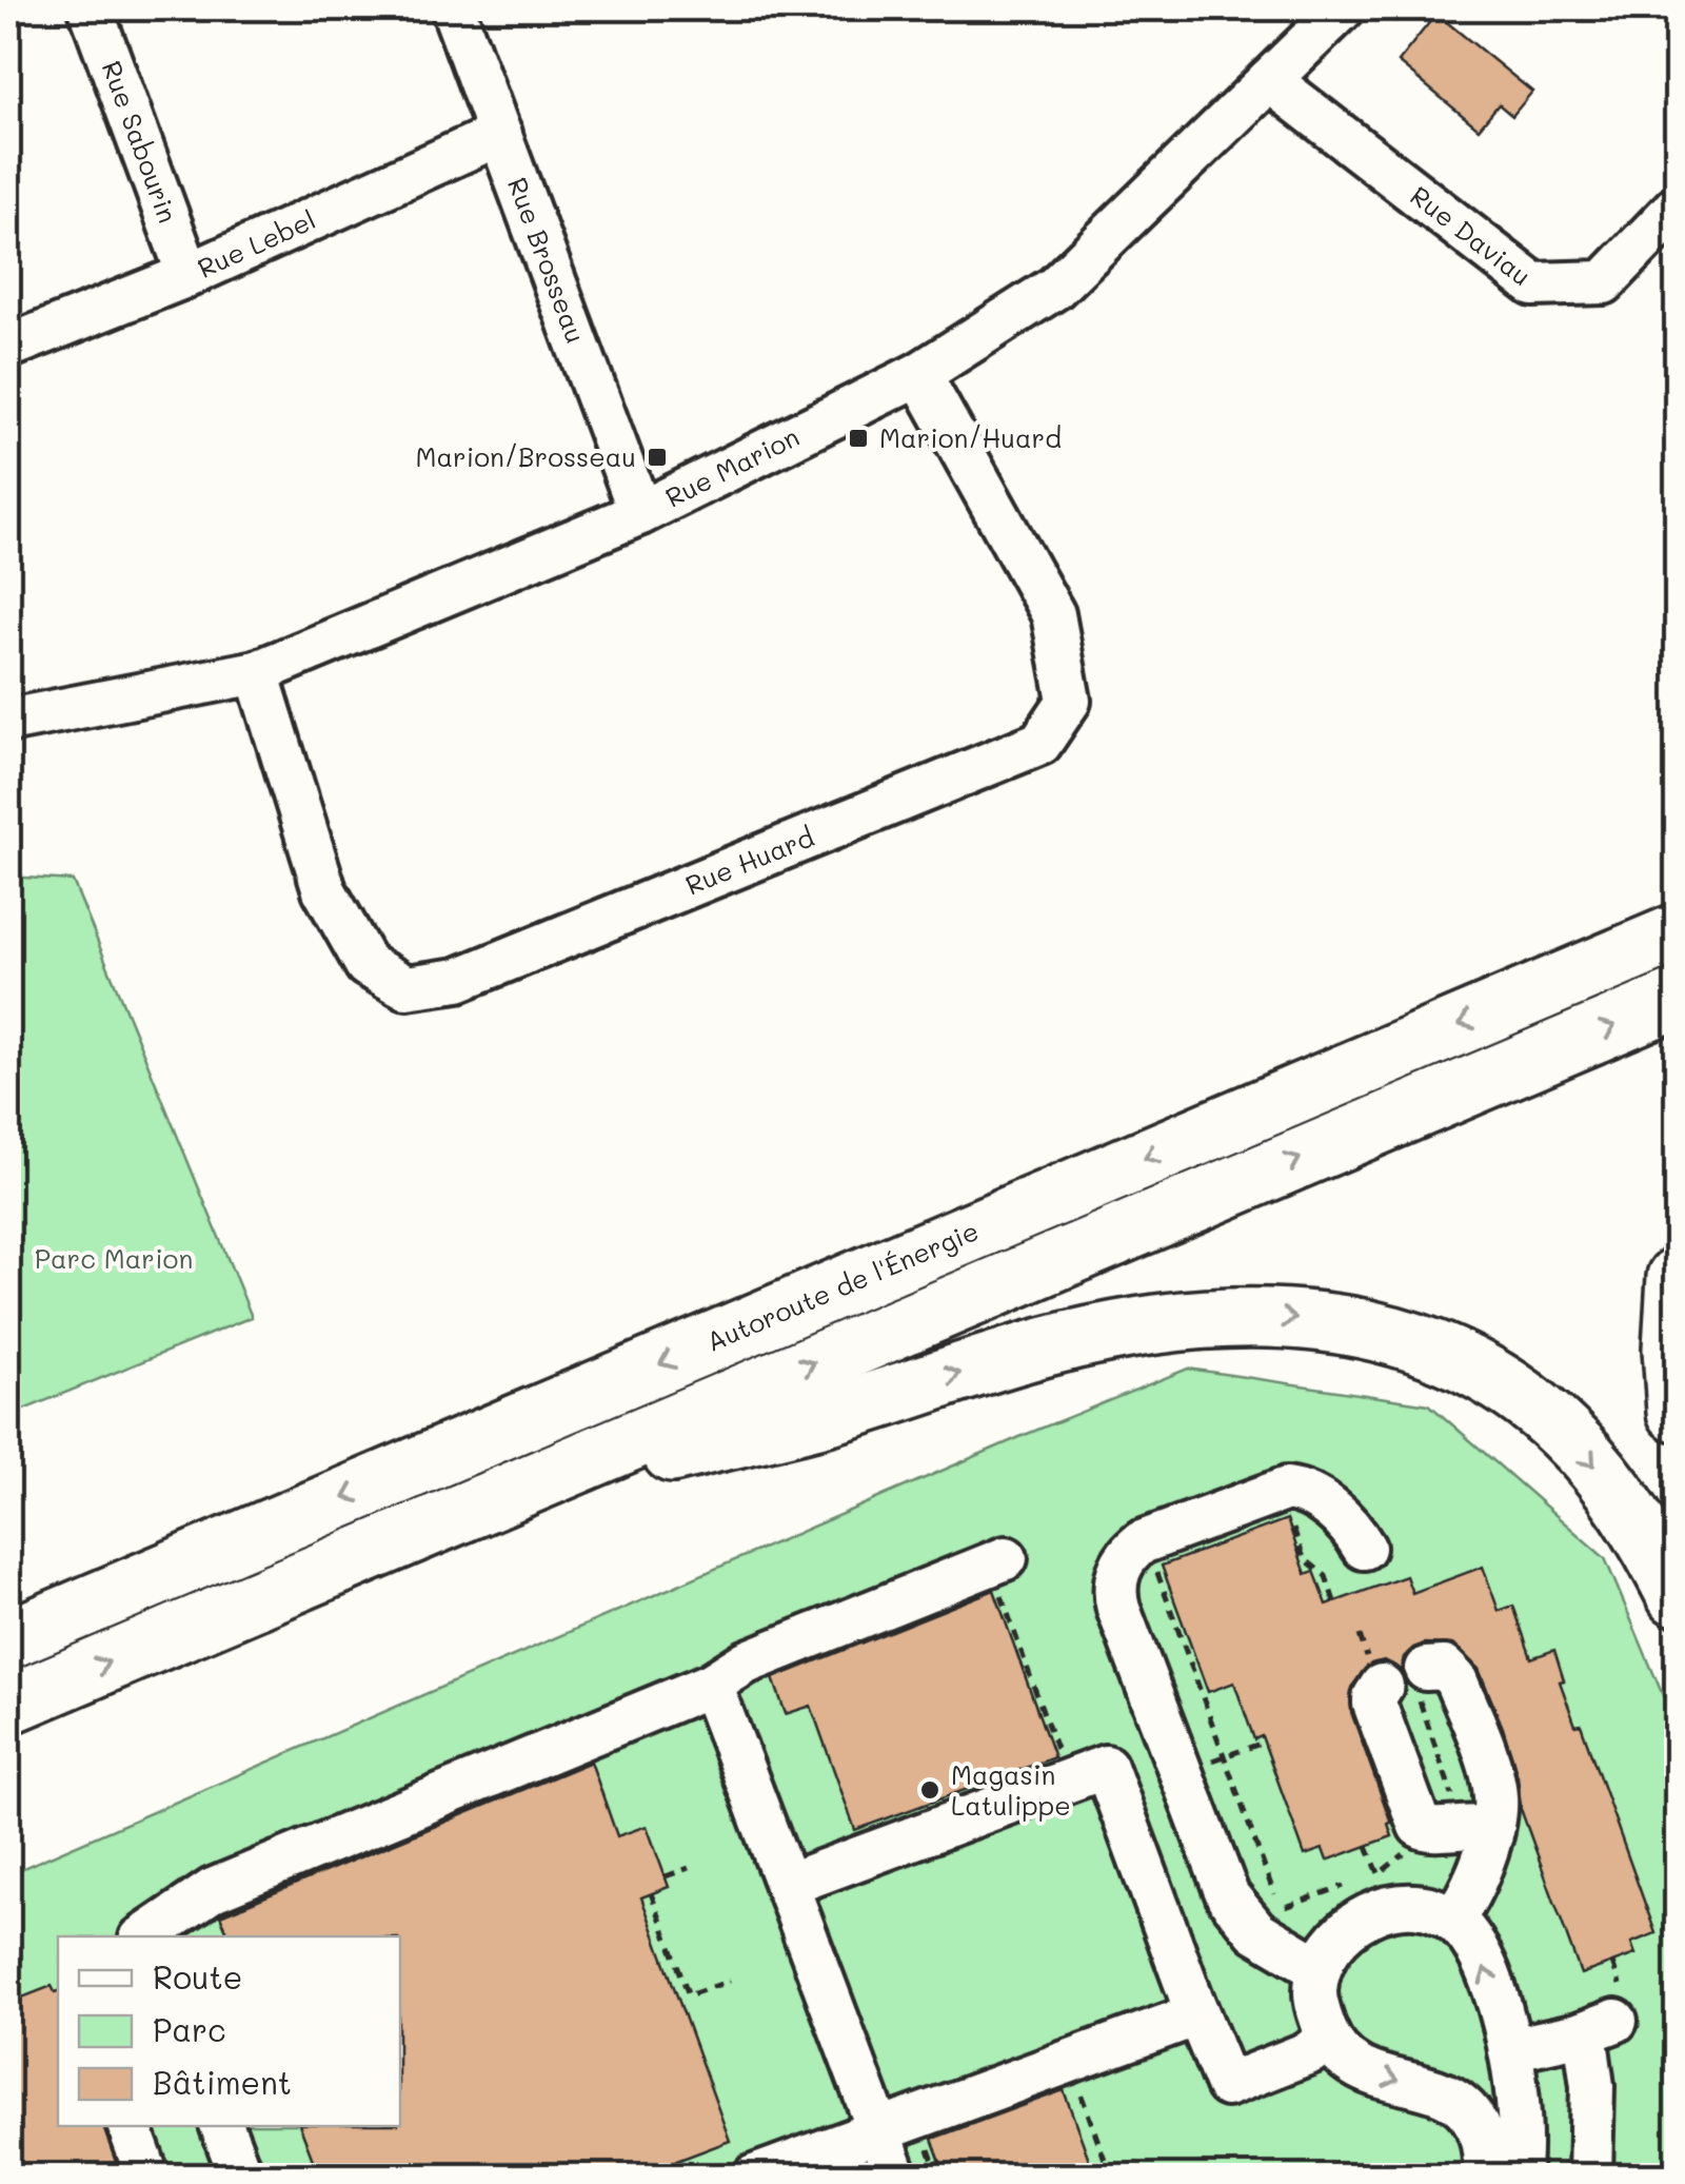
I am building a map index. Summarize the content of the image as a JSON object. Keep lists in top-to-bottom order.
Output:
{
  "streets": {
    "highway": ["Autoroute de l'Énergie"],
    "street": [
      "Rue Sabourin",
      "Rue Daviau",
      "Rue Lebel",
      "Rue Brosseau",
      "Rue Marion",
      "Rue Huard"
    ]
  },
  "crossings": [
    ["Rue Sabourin", "Rue Lebel"],
    ["Rue Daviau", "Rue Marion"],
    ["Rue Lebel", "Rue Brosseau"],
    ["Rue Brosseau", "Rue Marion"],
    ["Rue Marion", "Rue Huard"]
  ],
  "parks": ["Parc Marion"],
  "places": {
    "transit": ["Marion/Huard", "Marion/Brosseau"],
    "other": ["Magasin Latulippe"]
  },
  "legend": ["Route", "Parc", "Bâtiment"]
}
